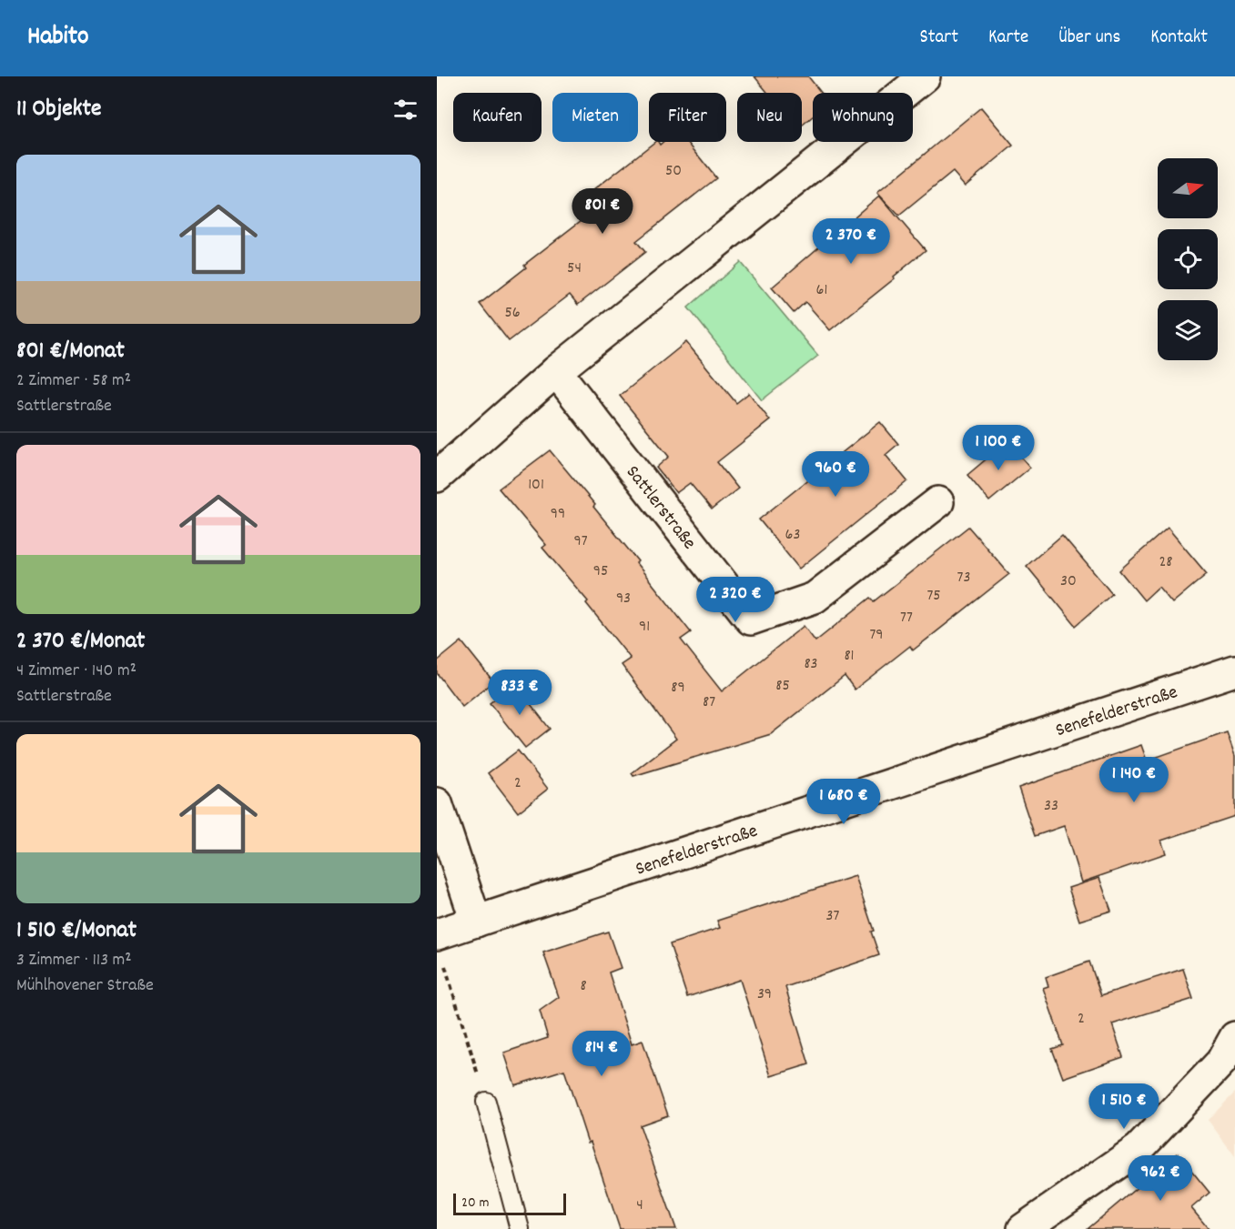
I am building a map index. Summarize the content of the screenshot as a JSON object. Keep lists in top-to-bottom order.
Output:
{
  "streets": {
    "street": ["Sattlerstraße", "Senefelderstraße"]
  },
  "house_numbers": [
    "50",
    "54",
    "61",
    "56",
    "101",
    "99",
    "63",
    "97",
    "28",
    "95",
    "73",
    "30",
    "75",
    "93",
    "77",
    "91",
    "79",
    "81",
    "83",
    "85",
    "89",
    "87",
    "2",
    "33",
    "37",
    "8",
    "39",
    "2",
    "4"
  ],
  "scale_bar": "20 m",
  "north": "right",
  "page": {
    "header": "Habito",
    "nav": [
      "Start",
      "Karte",
      "Über uns",
      "Kontakt"
    ],
    "heading": "11 Objekte",
    "chip": [
      "Kaufen",
      "Mieten",
      "Filter",
      "Neu",
      "Wohnung"
    ],
    "list": [
      {
        "name": "801 €/Monat",
        "note": "2 Zimmer · 58 m² · Sattlerstraße"
      },
      {
        "name": "2 370 €/Monat",
        "note": "4 Zimmer · 140 m² · Sattlerstraße"
      },
      {
        "name": "1 510 €/Monat",
        "note": "3 Zimmer · 113 m² · Mühlhovener Straße"
      }
    ],
    "price": [
      "801 €",
      "2 370 €",
      "1 100 €",
      "960 €",
      "2 320 €",
      "833 €",
      "1 140 €",
      "1 680 €",
      "814 €",
      "1 510 €",
      "962 €"
    ],
    "scale": "20 m"
  }
}
